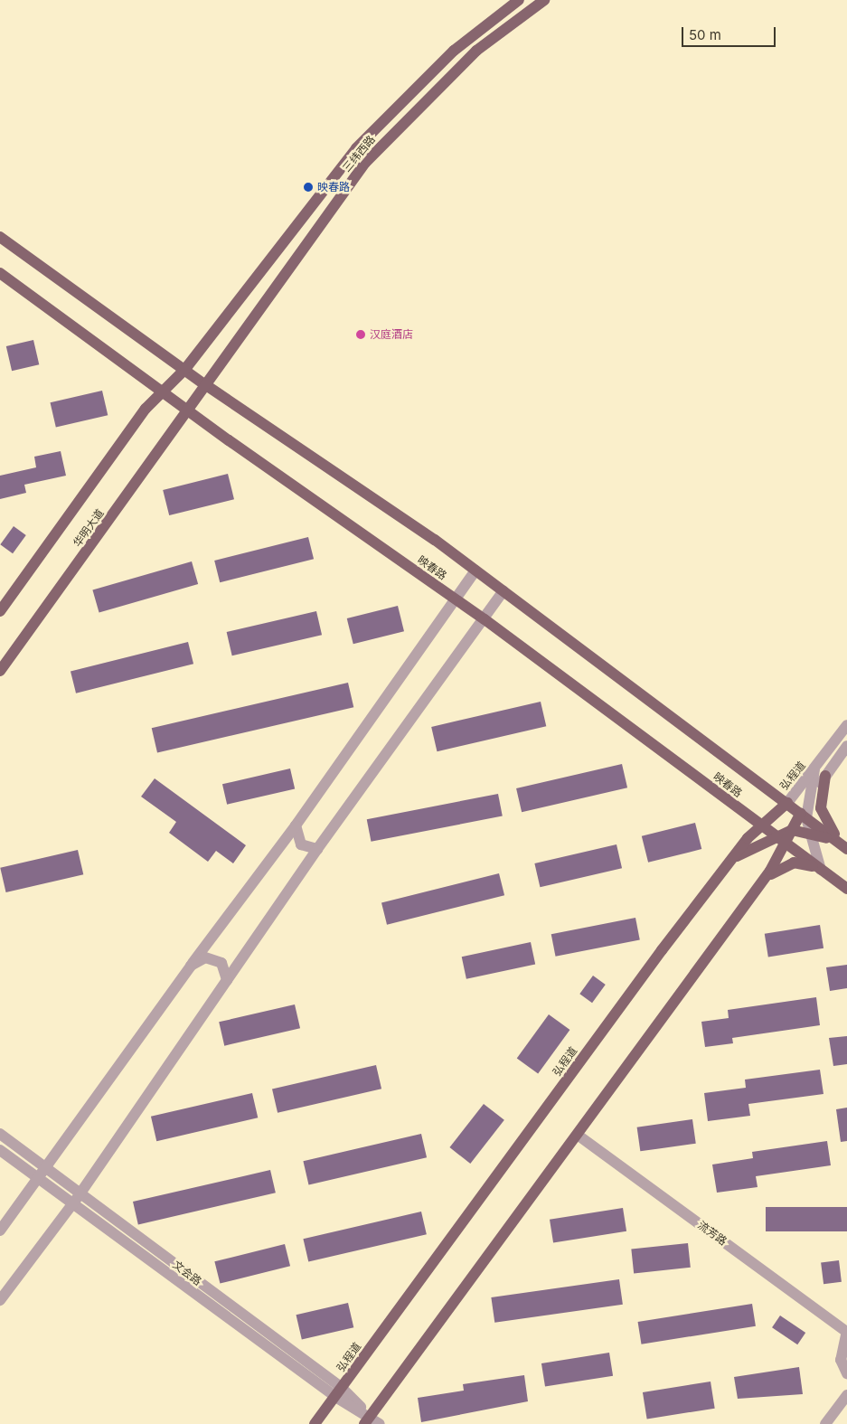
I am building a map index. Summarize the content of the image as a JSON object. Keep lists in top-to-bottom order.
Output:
{
  "streets": {
    "main road": [
      "三纬西路",
      "华明大道",
      "映春路",
      "弘程道"
    ],
    "street": ["流芳路", "文会路"]
  },
  "crossings": [
    ["三纬西路", "华明大道"],
    ["三纬西路", "映春路"],
    ["华明大道", "映春路"],
    ["映春路", "弘程道"],
    ["弘程道", "文会路"]
  ],
  "places": ["映春路", "汉庭酒店"],
  "scale_bar": "50 m"
}
